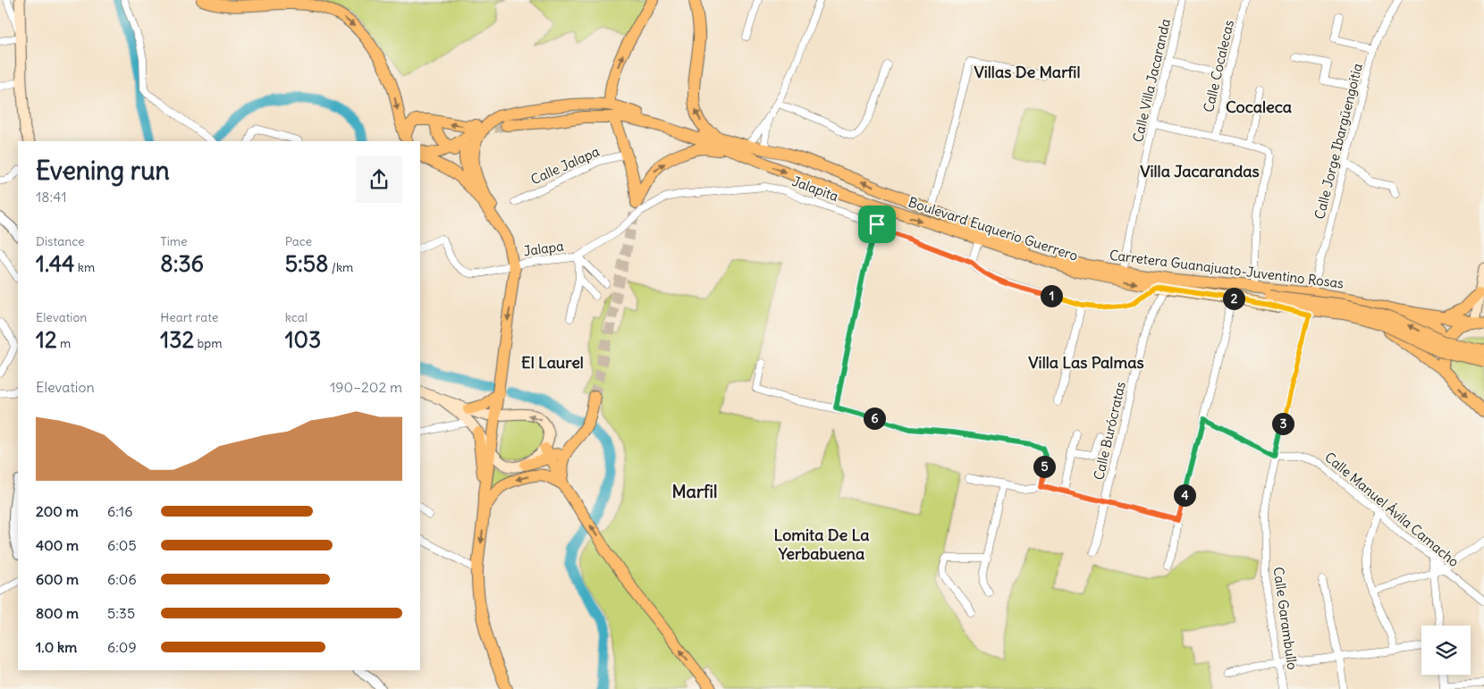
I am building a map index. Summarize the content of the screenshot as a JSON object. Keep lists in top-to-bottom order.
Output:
{
  "streets": {
    "main road": ["Boulevard Euquerio Guerrero", "Carretera Guanajuato-Juventino Rosas"],
    "street": [
      "Calle Cocalecas",
      "Calle Villa Jacaranda",
      "Calle Jorge Ibargüengoitia",
      "Calle Jalapa",
      "Jalapita",
      "Jalapa",
      "Calle Burócratas",
      "Calle Manuel Ávila Camacho",
      "Calle Garambullo"
    ]
  },
  "crossings": [
    ["Calle Villa Jacaranda", "Carretera Guanajuato-Juventino Rosas"],
    ["Calle Jorge Ibargüengoitia", "Carretera Guanajuato-Juventino Rosas"],
    ["Jalapita", "Boulevard Euquerio Guerrero"],
    ["Jalapita", "Jalapa"],
    ["Jalapita", "Calle Burócratas"],
    ["Boulevard Euquerio Guerrero", "Carretera Guanajuato-Juventino Rosas"],
    ["Boulevard Euquerio Guerrero", "Calle Burócratas"],
    ["Boulevard Euquerio Guerrero", "Calle Garambullo"],
    ["Calle Manuel Ávila Camacho", "Calle Garambullo"]
  ],
  "one_way": ["Boulevard Euquerio Guerrero"],
  "districts": [
    "Villas De Marfil",
    "Cocaleca",
    "Villa Jacarandas",
    "El Laurel",
    "Villa Las Palmas",
    "Marfil",
    "Lomita De La Yerbabuena"
  ],
  "page": {
    "heading": ["Evening run", "18:41"],
    "stats": [
      ["Distance", "1.44 km"],
      ["Time", "8:36"],
      ["Pace", "5:58 /km"],
      ["Elevation", "12 m"],
      ["Heart rate", "132 bpm"],
      ["kcal", "103"]
    ],
    "pins": [
      "1",
      "2",
      "6",
      "3",
      "5",
      "4"
    ],
    "chart": ["Elevation", "190–202 m"],
    "list": [
      {
        "name": "200 m",
        "note": "6:16"
      },
      {
        "name": "400 m",
        "note": "6:05"
      },
      {
        "name": "600 m",
        "note": "6:06"
      },
      {
        "name": "800 m",
        "note": "5:35"
      },
      {
        "name": "1.0 km",
        "note": "6:09"
      }
    ]
  }
}
